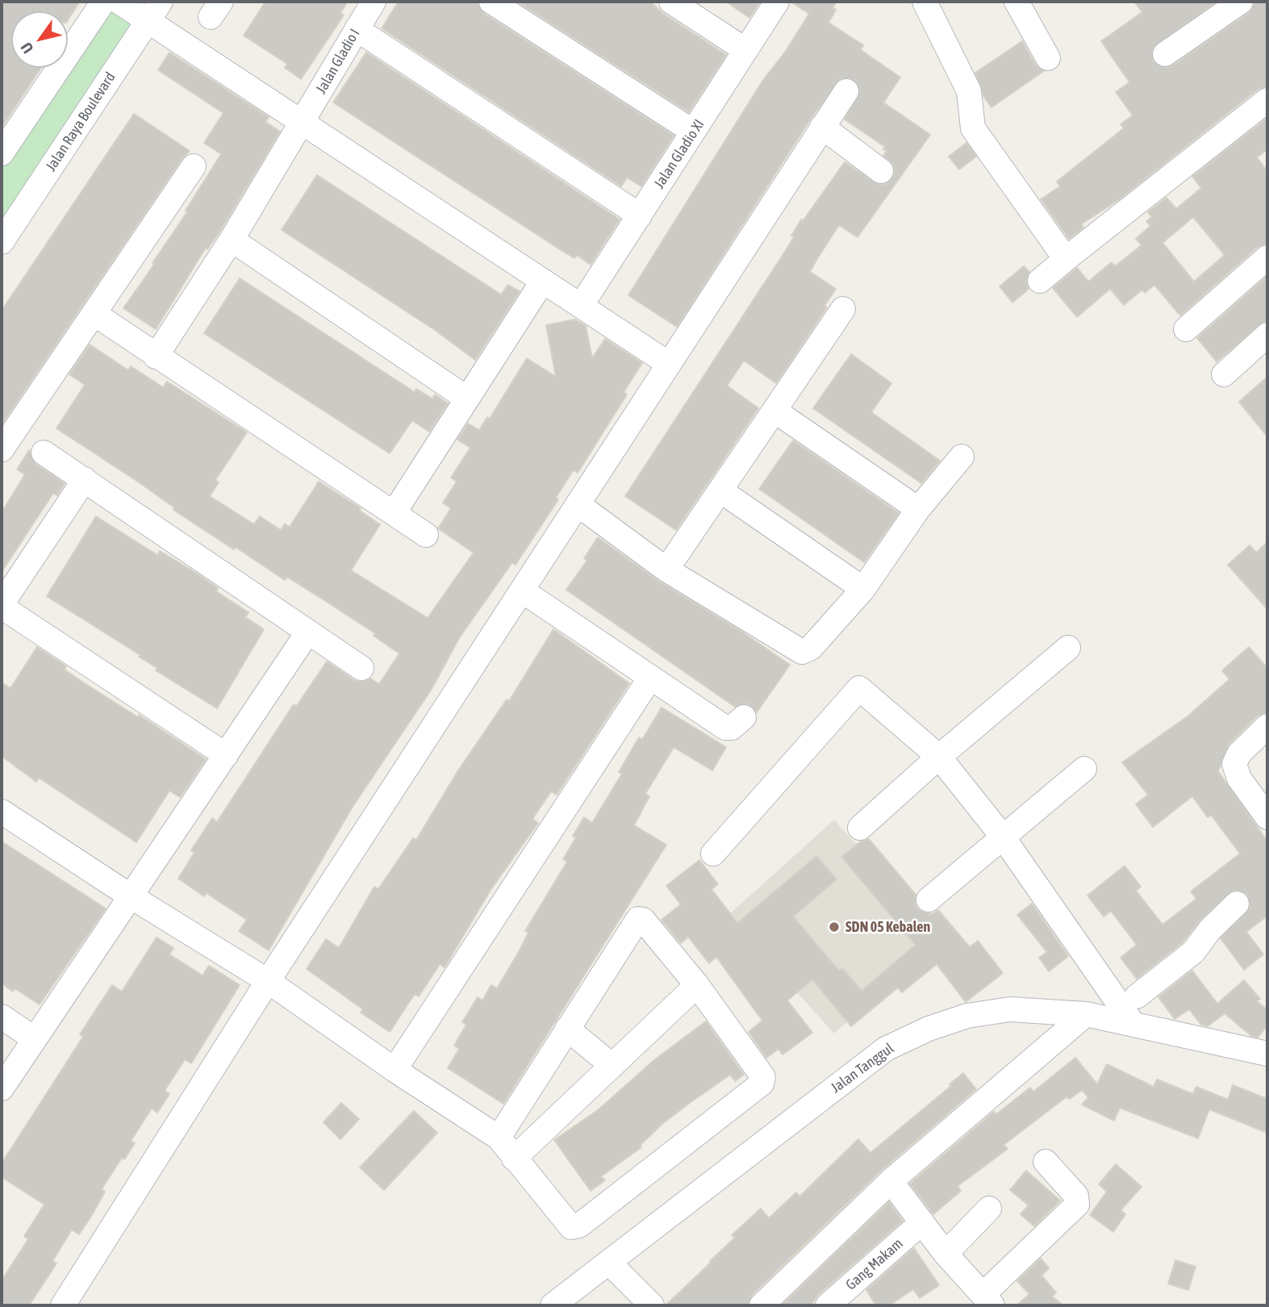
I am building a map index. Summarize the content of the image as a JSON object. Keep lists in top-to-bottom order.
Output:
{
  "streets": {
    "street": [
      "Jalan Gladio I",
      "Jalan Raya Boulevard",
      "Jalan Gladio XI",
      "Jalan Tanggul",
      "Gang Makam"
    ]
  },
  "places": ["SDN 05 Kebalen"],
  "north": "bottom left"
}
